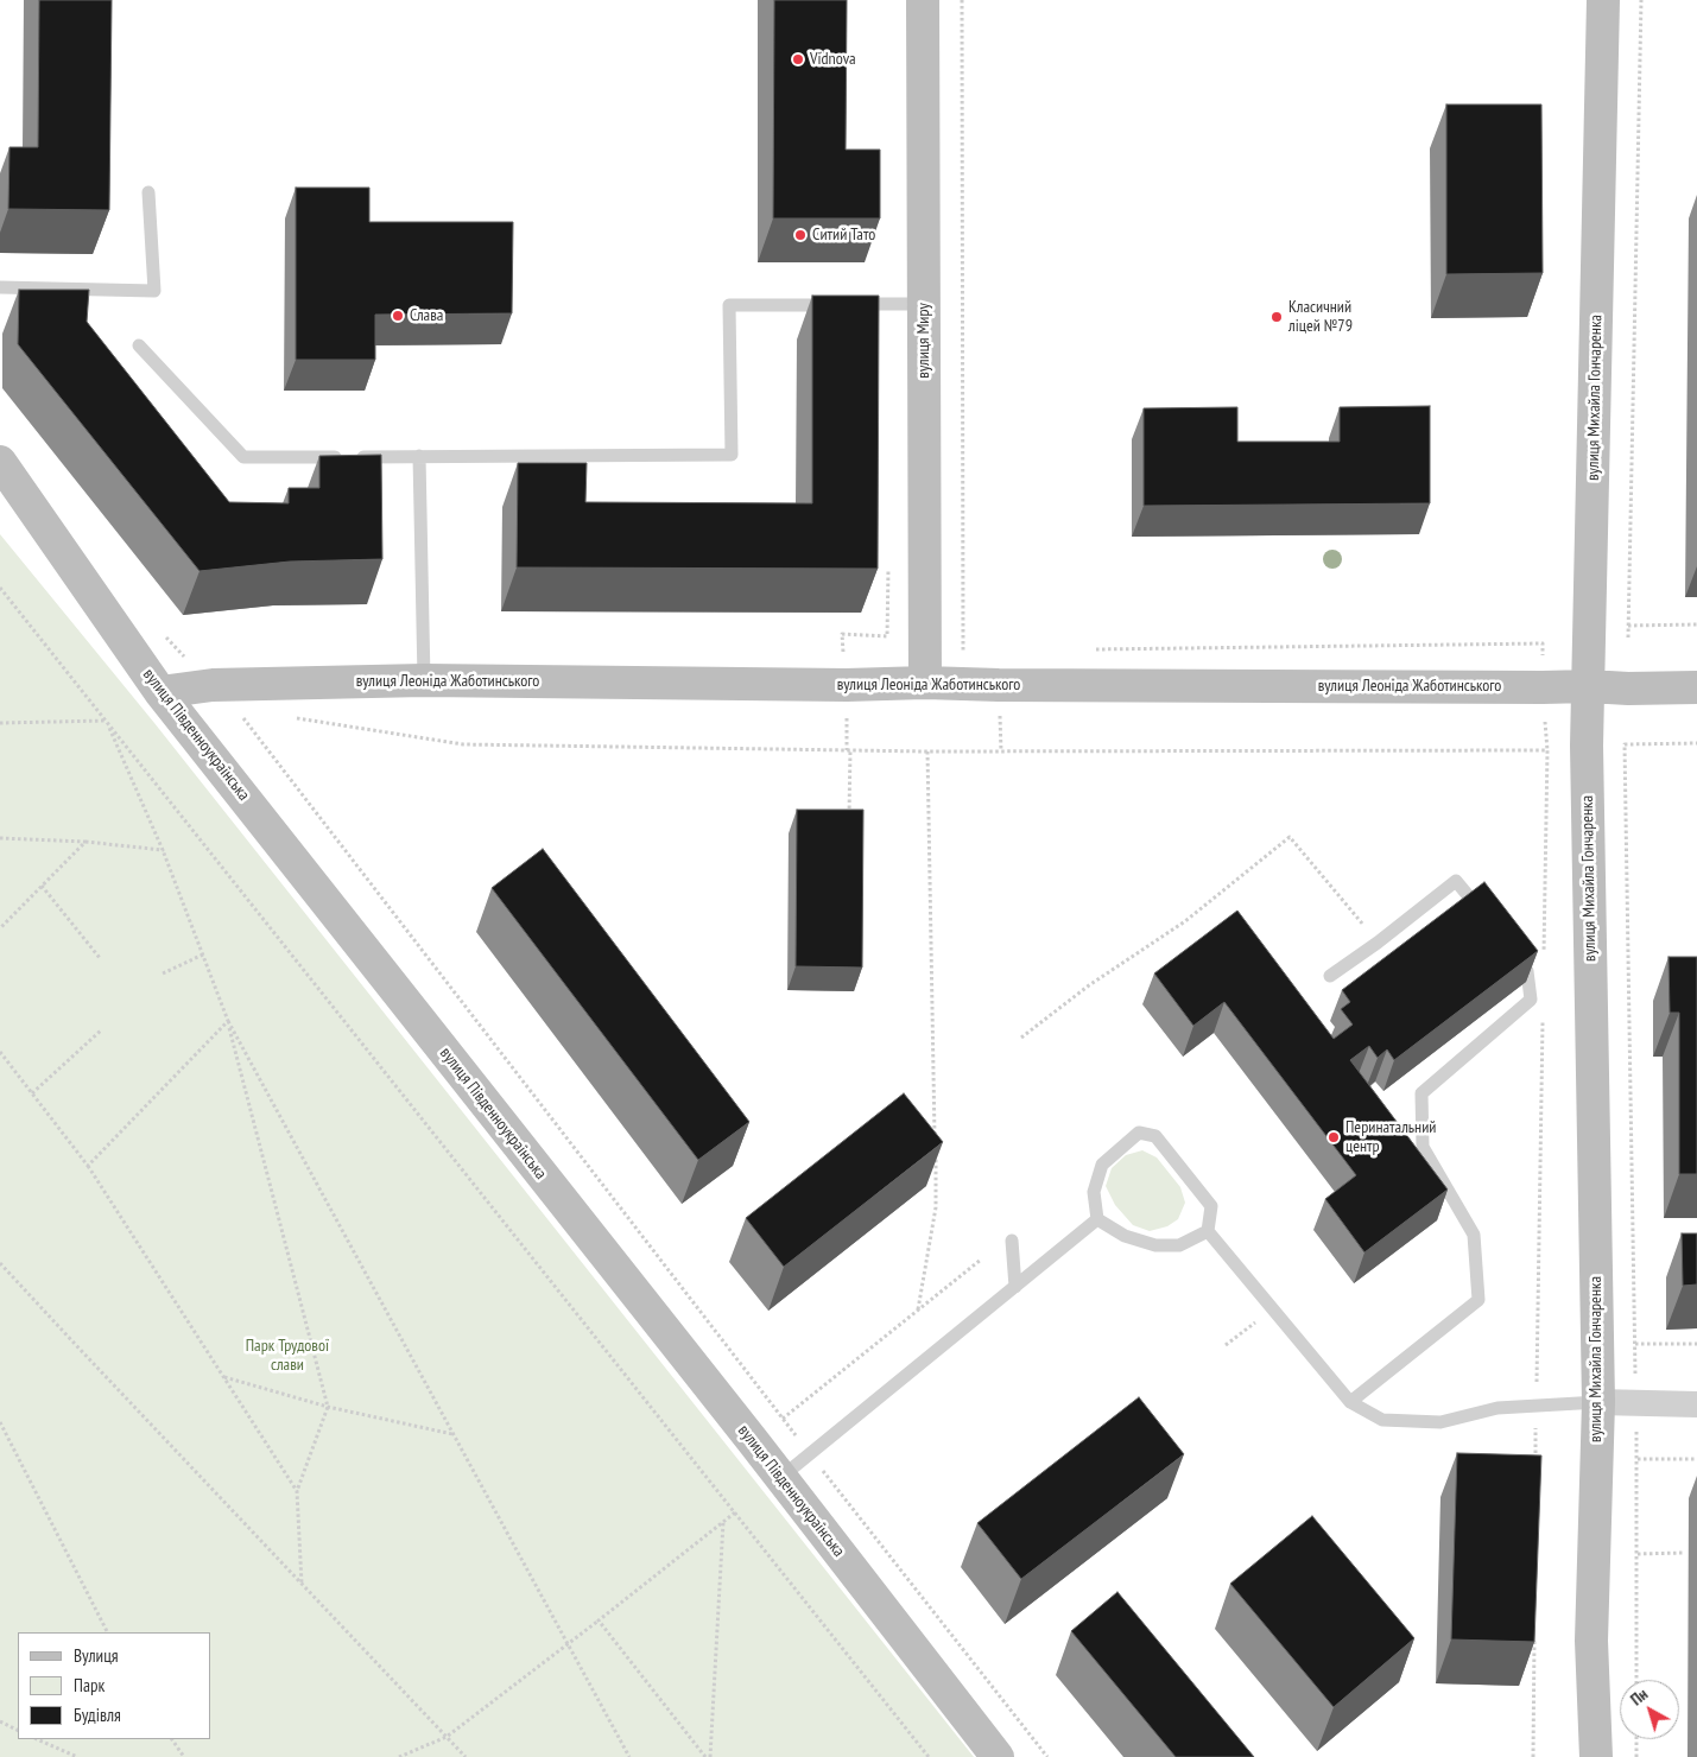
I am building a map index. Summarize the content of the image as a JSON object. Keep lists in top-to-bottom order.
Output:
{
  "streets": {
    "street": [
      "вулиця Миру",
      "вулиця Михайла Гончаренка",
      "вулиця Леоніда Жаботинського",
      "вулиця Південноукраїнська"
    ]
  },
  "crossings": [
    ["вулиця Миру", "вулиця Леоніда Жаботинського"],
    ["вулиця Михайла Гончаренка", "вулиця Леоніда Жаботинського"],
    ["вулиця Леоніда Жаботинського", "вулиця Південноукраїнська"]
  ],
  "parks": ["Парк Трудової слави"],
  "places": [
    "Vidnova",
    "Ситий Тато",
    "Слава",
    "Класичний ліцей №79",
    "Перинатальний центр"
  ],
  "legend": ["Вулиця", "Парк", "Будівля"],
  "north": "top left"
}
